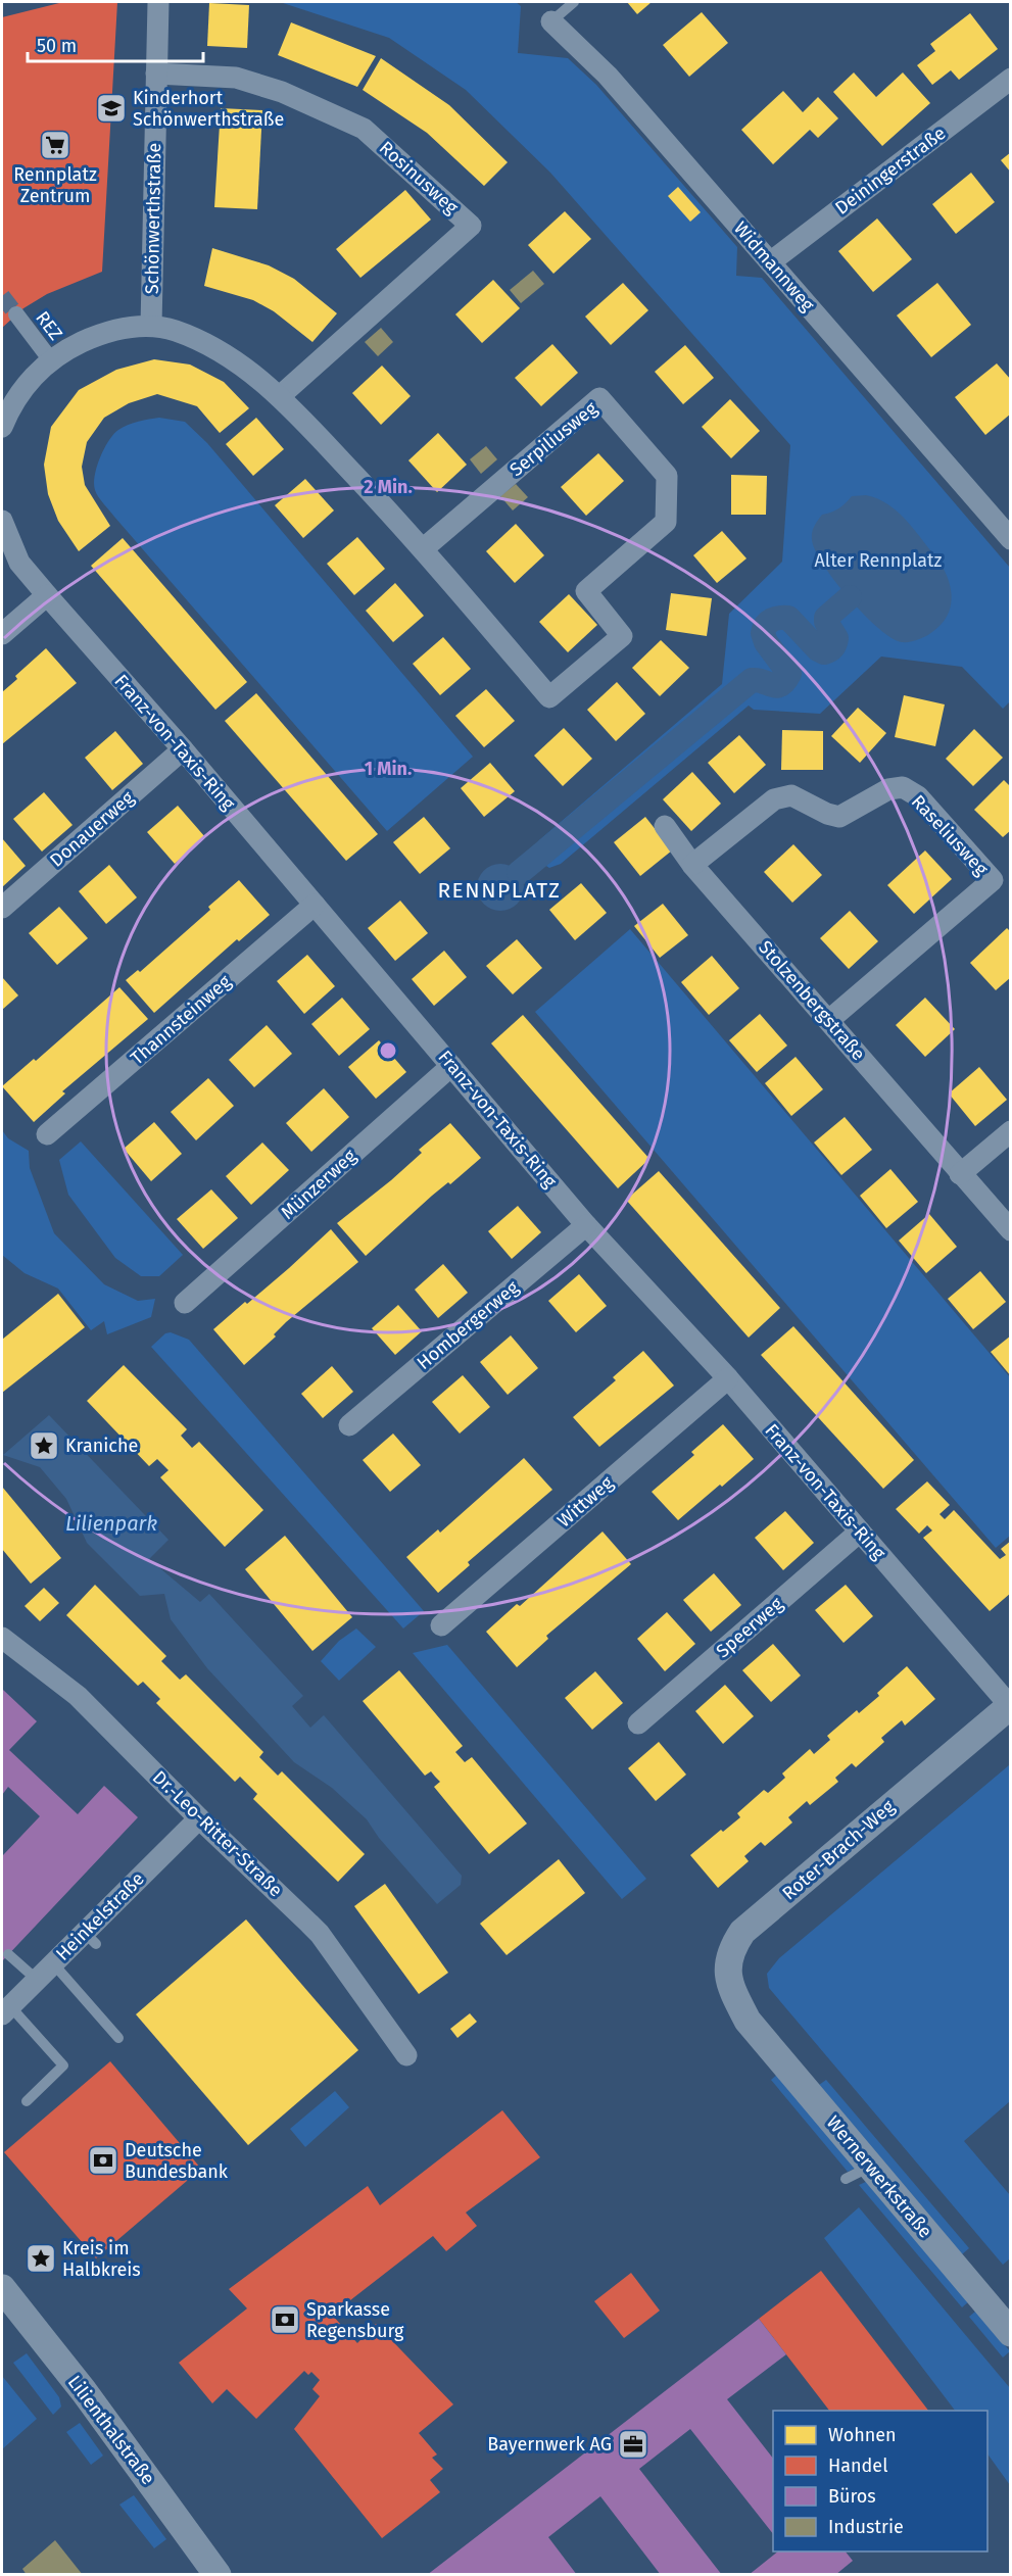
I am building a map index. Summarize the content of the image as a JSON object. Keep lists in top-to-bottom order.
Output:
{
  "streets": {
    "street": [
      "Deiningerstraße",
      "Rosinusweg",
      "Schönwerthstraße",
      "Widmannweg",
      "REZ",
      "Serpiliusweg",
      "Franz-von-Taxis-Ring",
      "Donauerweg",
      "Raseliusweg",
      "Stolzenbergstraße",
      "Thannsteinweg",
      "Münzerweg",
      "Hombergerweg",
      "Wittweg",
      "Speerweg",
      "Dr.-Leo-Ritter-Straße",
      "Roter-Brach-Weg",
      "Heinkelstraße",
      "Wernerwerkstraße",
      "Lilienthalstraße"
    ]
  },
  "crossings": [
    ["Deiningerstraße", "Widmannweg"],
    ["Rosinusweg", "Schönwerthstraße"],
    ["Franz-von-Taxis-Ring", "Donauerweg"],
    ["Franz-von-Taxis-Ring", "Thannsteinweg"],
    ["Franz-von-Taxis-Ring", "Münzerweg"],
    ["Franz-von-Taxis-Ring", "Hombergerweg"],
    ["Franz-von-Taxis-Ring", "Wittweg"],
    ["Franz-von-Taxis-Ring", "Speerweg"],
    ["Franz-von-Taxis-Ring", "Roter-Brach-Weg"],
    ["Raseliusweg", "Stolzenbergstraße"],
    ["Dr.-Leo-Ritter-Straße", "Heinkelstraße"],
    ["Roter-Brach-Weg", "Wernerwerkstraße"]
  ],
  "districts": ["RENNPLATZ"],
  "water": ["Lilienpark"],
  "parks": ["Alter Rennplatz"],
  "places": {
    "school or university": ["Kinderhort Schönwerthstraße"],
    "supermarket": ["Rennplatz Zentrum"],
    "place": ["Kraniche", "Kreis im Halbkreis"],
    "bank": ["Deutsche Bundesbank", "Sparkasse Regensburg"],
    "office": ["Bayernwerk AG"]
  },
  "legend": [
    "Wohnen",
    "Handel",
    "Büros",
    "Industrie"
  ],
  "scale_bar": "50 m",
  "rings": ["2 Min.", "1 Min."]
}
